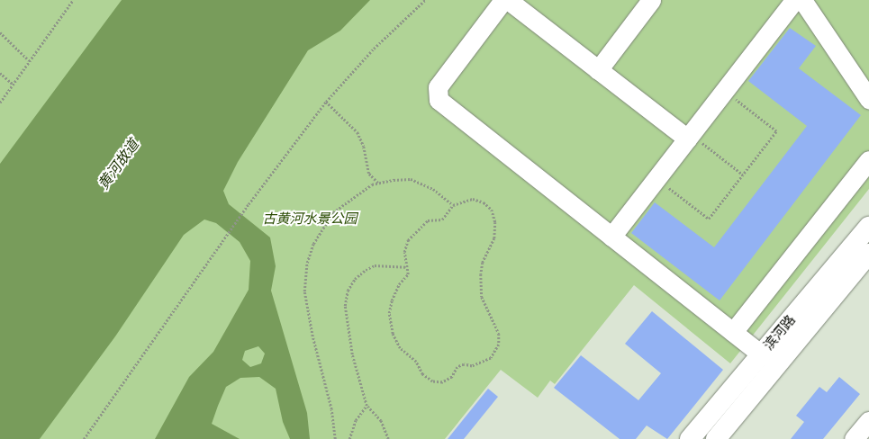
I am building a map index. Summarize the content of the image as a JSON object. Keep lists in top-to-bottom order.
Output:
{
  "streets": {
    "main road": ["滨河路"]
  },
  "water": ["黄河故道"],
  "parks": ["古黄河水景公园"]
}
